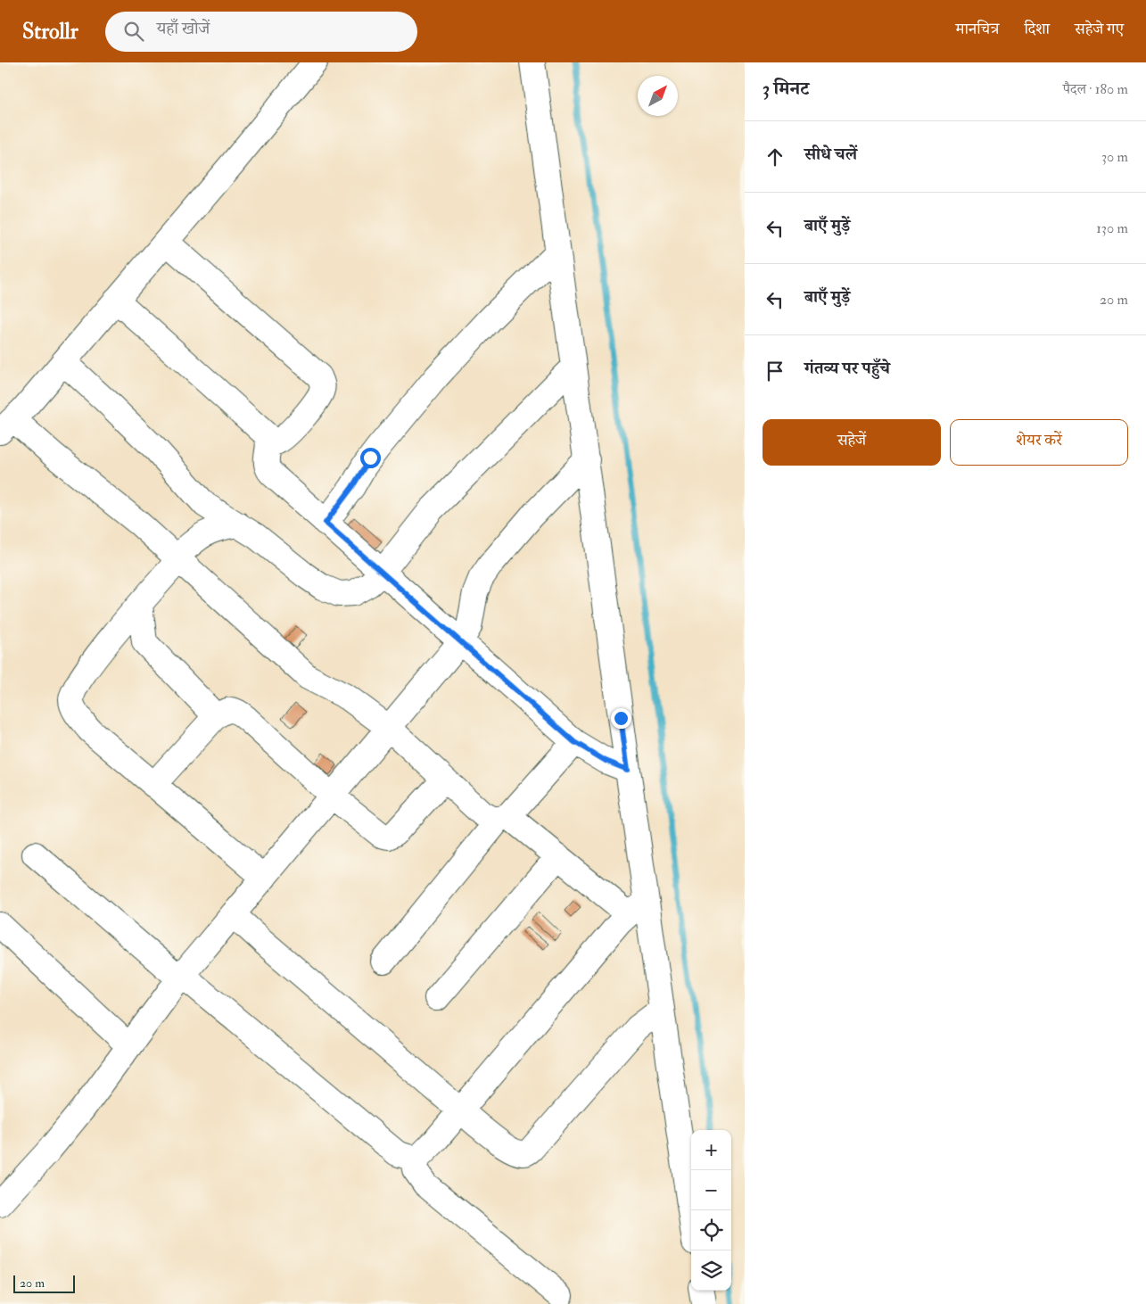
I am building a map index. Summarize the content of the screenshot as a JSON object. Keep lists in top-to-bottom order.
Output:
{
  "scale_bar": "20 m",
  "north": "top right",
  "page": {
    "header": "Strollr",
    "search": "यहाँ खोजें",
    "nav": ["मानचित्र", "दिशा", "सहेजे गए"],
    "heading": ["3 मिनट", "पैदल · 180 m"],
    "list": [
      ["सीधे चलें", "30 m"],
      ["बाएँ मुड़ें", "130 m"],
      ["बाएँ मुड़ें", "20 m"],
      "गंतव्य पर पहुँचे"
    ],
    "buttons": ["सहेजें", "शेयर करें"],
    "map_buttons": ["+", "−"],
    "scale": "20 m"
  }
}
